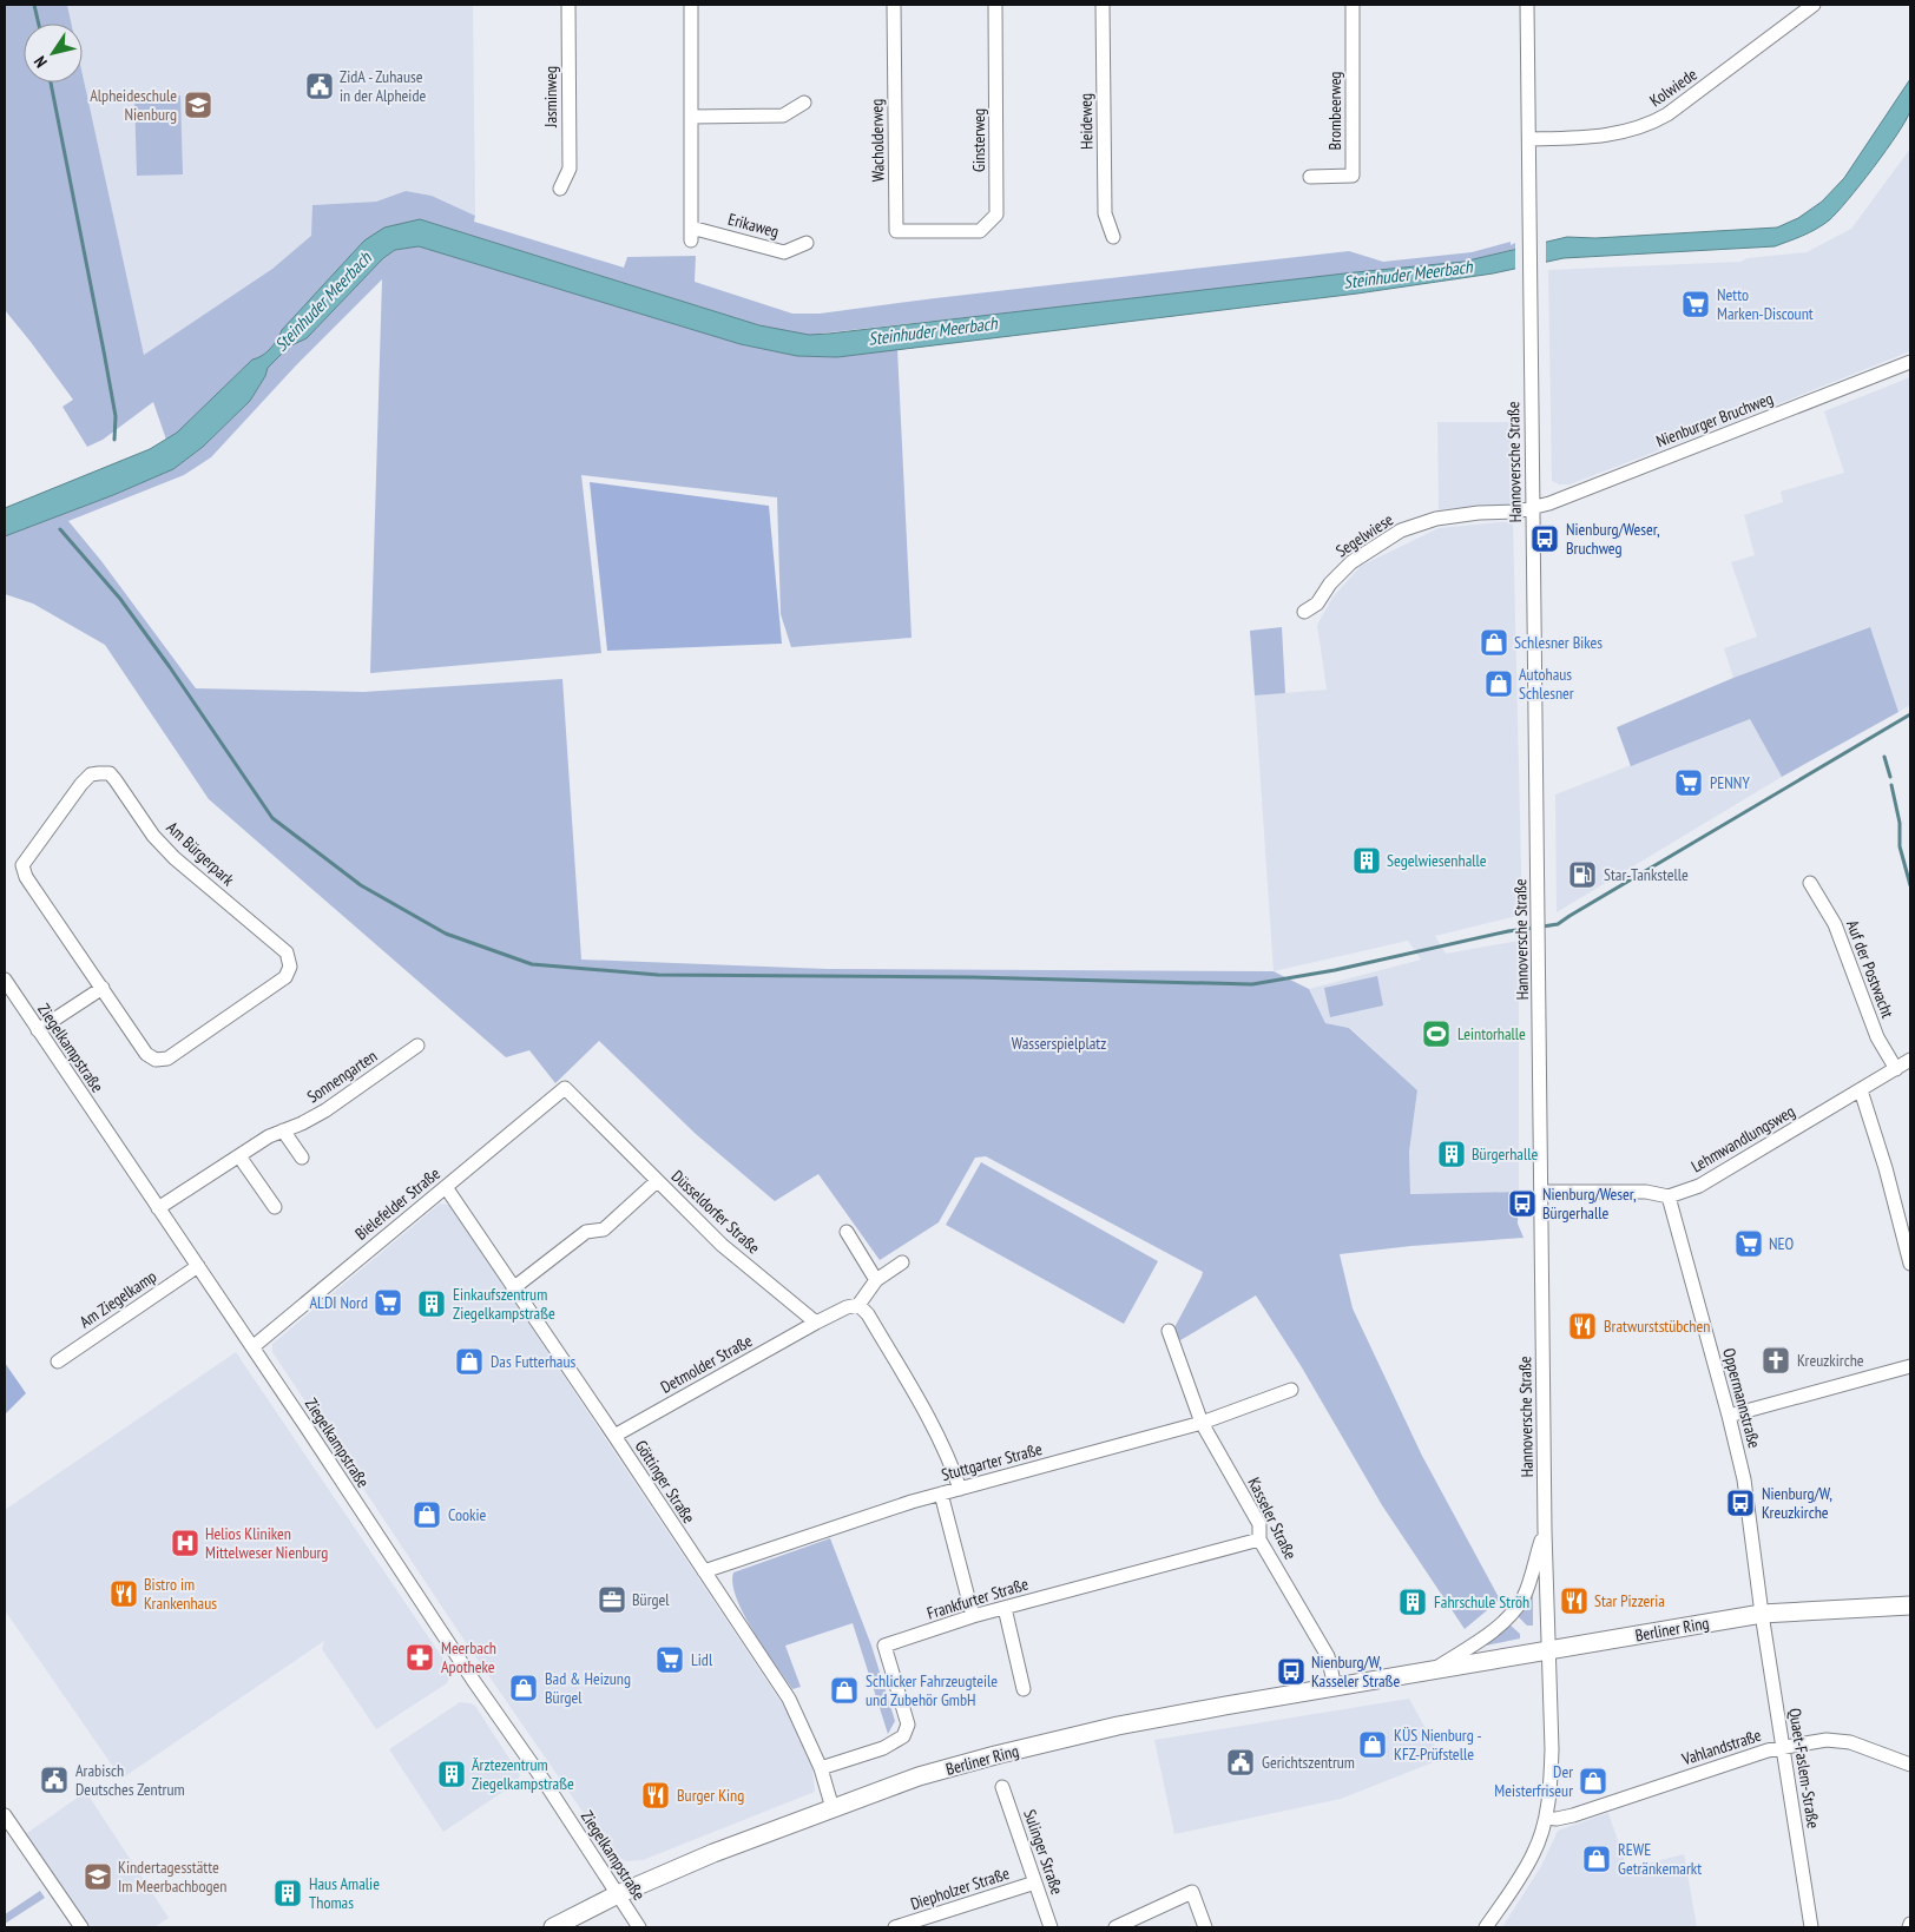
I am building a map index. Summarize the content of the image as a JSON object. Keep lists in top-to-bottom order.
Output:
{
  "streets": {
    "main road": ["Berliner Ring"],
    "street": [
      "Kolwiede",
      "Jasminweg",
      "Brombeerweg",
      "Heideweg",
      "Wacholderweg",
      "Ginsterweg",
      "Erikaweg",
      "Nienburger Bruchweg",
      "Hannoversche Straße",
      "Segelwiese",
      "Am Bürgerpark",
      "Auf der Postwacht",
      "Ziegelkampstraße",
      "Sonnengarten",
      "Lehmwandlungsweg",
      "Bielefelder Straße",
      "Düsseldorfer Straße",
      "Am Ziegelkamp",
      "Detmolder Straße",
      "Oppermannstraße",
      "Stuttgarter Straße",
      "Göttinger Straße",
      "Kasseler Straße",
      "Frankfurter Straße",
      "Vahlandstraße",
      "Quaet-Faslem-Straße",
      "Sulinger Straße",
      "Diepholzer Straße"
    ]
  },
  "crossings": [
    ["Kolwiede", "Hannoversche Straße"],
    ["Wacholderweg", "Ginsterweg"],
    ["Nienburger Bruchweg", "Hannoversche Straße"],
    ["Nienburger Bruchweg", "Segelwiese"],
    ["Hannoversche Straße", "Segelwiese"],
    ["Hannoversche Straße", "Lehmwandlungsweg"],
    ["Hannoversche Straße", "Berliner Ring"],
    ["Hannoversche Straße", "Vahlandstraße"],
    ["Auf der Postwacht", "Lehmwandlungsweg"],
    ["Ziegelkampstraße", "Sonnengarten"],
    ["Ziegelkampstraße", "Bielefelder Straße"],
    ["Ziegelkampstraße", "Am Ziegelkamp"],
    ["Ziegelkampstraße", "Berliner Ring"],
    ["Lehmwandlungsweg", "Oppermannstraße"],
    ["Bielefelder Straße", "Düsseldorfer Straße"],
    ["Bielefelder Straße", "Göttinger Straße"],
    ["Düsseldorfer Straße", "Detmolder Straße"],
    ["Detmolder Straße", "Göttinger Straße"],
    ["Oppermannstraße", "Berliner Ring"],
    ["Oppermannstraße", "Quaet-Faslem-Straße"],
    ["Stuttgarter Straße", "Göttinger Straße"],
    ["Stuttgarter Straße", "Kasseler Straße"],
    ["Göttinger Straße", "Frankfurter Straße"],
    ["Göttinger Straße", "Berliner Ring"],
    ["Kasseler Straße", "Frankfurter Straße"],
    ["Kasseler Straße", "Berliner Ring"],
    ["Berliner Ring", "Quaet-Faslem-Straße"],
    ["Vahlandstraße", "Quaet-Faslem-Straße"],
    ["Sulinger Straße", "Diepholzer Straße"]
  ],
  "water": ["Steinhuder Meerbach"],
  "parks": ["Wasserspielplatz"],
  "places": {
    "public building": ["ZidA - Zuhause in der Alpheide", "Gerichtszentrum", "Arabisch Deutsches Zentrum"],
    "school or university": ["Alpheideschule Nienburg", "Kindertagesstätte Im Meerbachbogen"],
    "supermarket": [
      "Netto Marken-Discount",
      "PENNY",
      "NEO",
      "ALDI Nord",
      "Lidl"
    ],
    "bus stop": [
      "Nienburg/Weser, Bruchweg",
      "Nienburg/Weser, Bürgerhalle",
      "Nienburg/W, Kreuzkirche",
      "Nienburg/W, Kasseler Straße"
    ],
    "shop": [
      "Schlesner Bikes",
      "Autohaus Schlesner",
      "Das Futterhaus",
      "Cookie",
      "Bad & Heizung Bürgel",
      "Schlicker Fahrzeugteile und Zubehör GmbH",
      "KÜS Nienburg - KFZ-Prüfstelle",
      "Der Meisterfriseur",
      "REWE Getränkemarkt"
    ],
    "building": [
      "Segelwiesenhalle",
      "Bürgerhalle",
      "Einkaufszentrum Ziegelkampstraße",
      "Fahrschule Ströh",
      "Ärztezentrum Ziegelkampstraße",
      "Haus Amalie Thomas"
    ],
    "fuel station": ["Star-Tankstelle"],
    "sports": ["Leintorhalle"],
    "restaurant": [
      "Bratwurststübchen",
      "Bistro im Krankenhaus",
      "Star Pizzeria",
      "Burger King"
    ],
    "church": ["Kreuzkirche"],
    "hospital": ["Helios Kliniken Mittelweser Nienburg"],
    "office": ["Bürgel"],
    "pharmacy": ["Meerbach Apotheke"]
  },
  "north": "bottom left"
}
